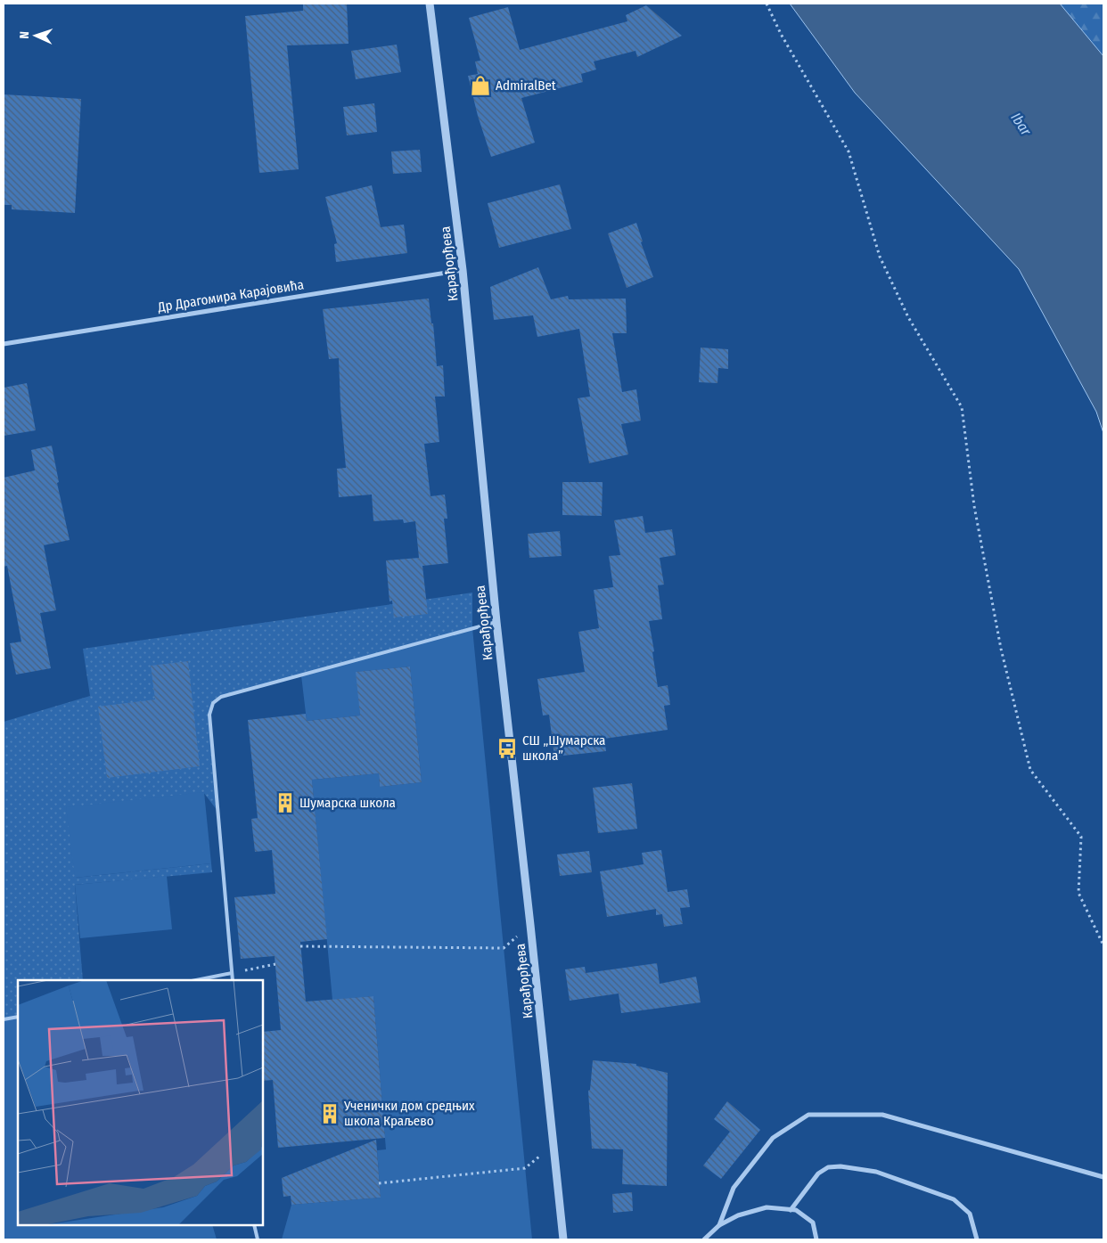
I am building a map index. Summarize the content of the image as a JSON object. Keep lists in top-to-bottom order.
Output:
{
  "streets": {
    "street": ["Карађорђева", "Др Драгомира Карајовића"]
  },
  "crossings": [
    ["Карађорђева", "Др Драгомира Карајовића"]
  ],
  "water": ["Ibar"],
  "places": {
    "shop": ["AdmiralBet"],
    "bus stop": ["СШ „Шумарска школа”"],
    "building": ["Шумарска школа", "Ученички дом средњих школа Краљево"]
  },
  "north": "left"
}
